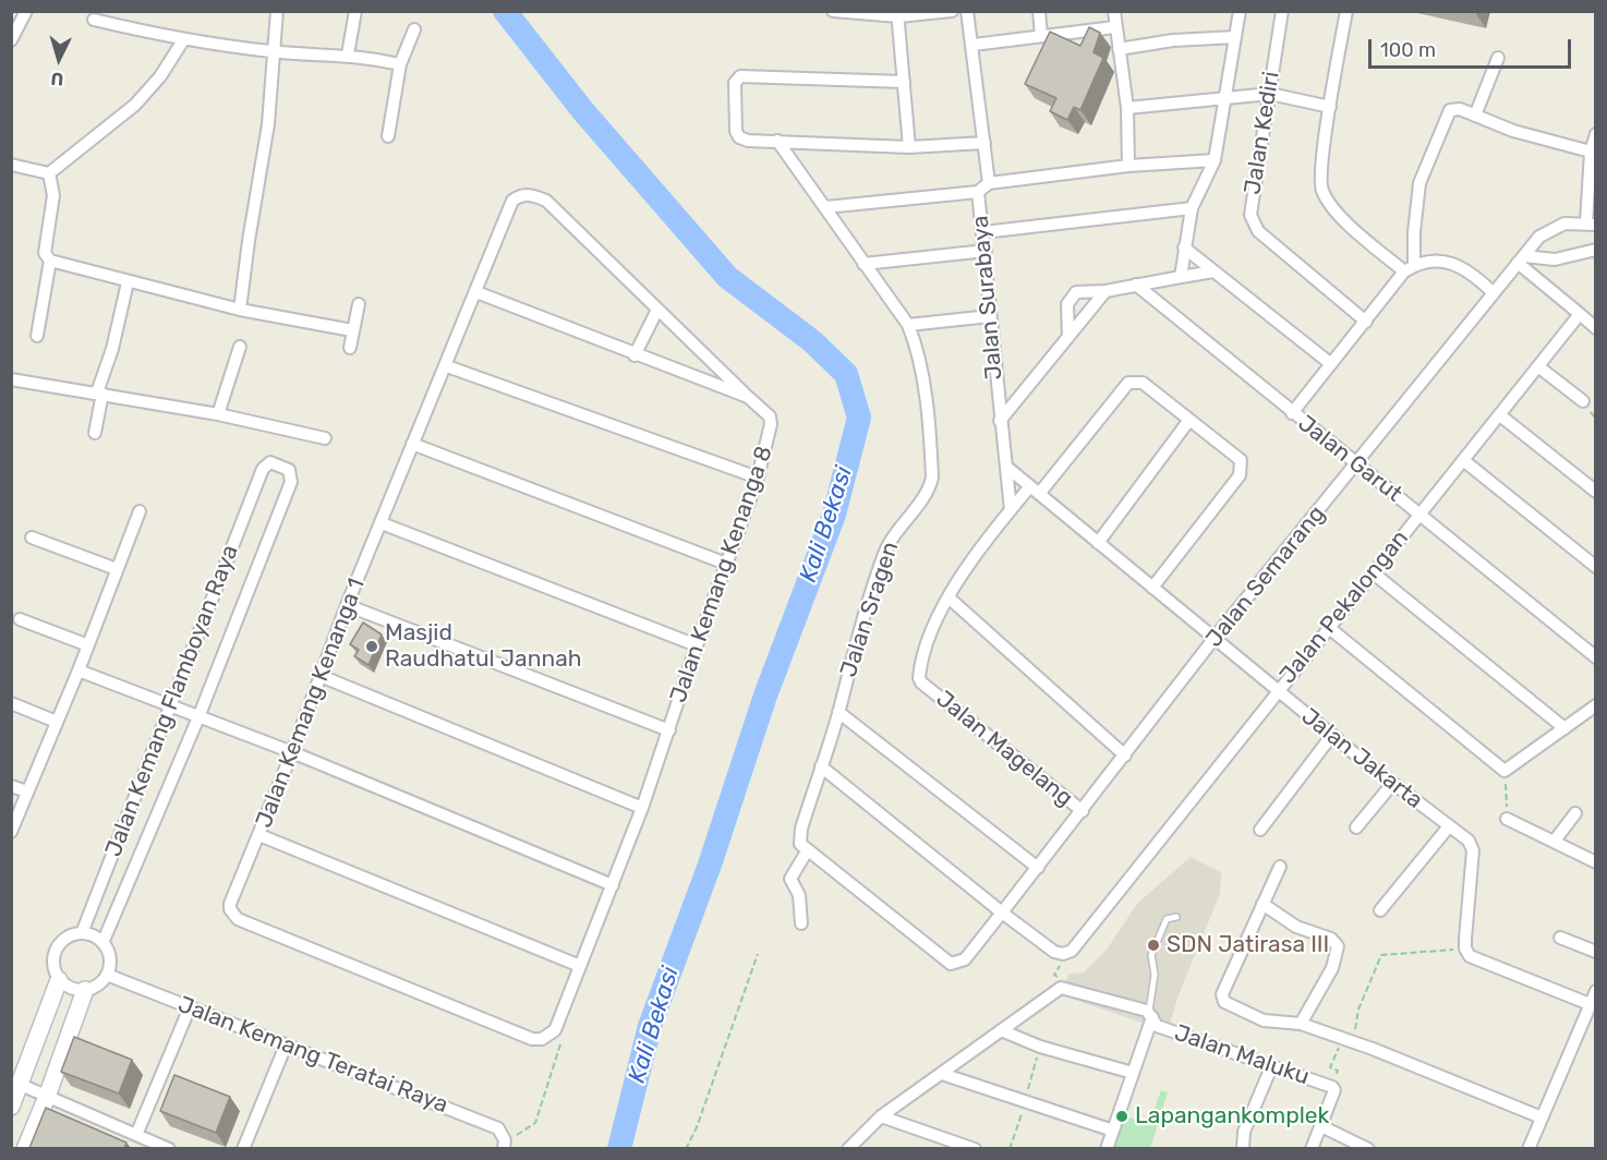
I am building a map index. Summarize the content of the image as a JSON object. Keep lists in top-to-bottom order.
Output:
{
  "streets": {
    "street": [
      "Jalan Kediri",
      "Jalan Surabaya",
      "Jalan Garut",
      "Jalan Kemang Kenanga 8",
      "Jalan Semarang",
      "Jalan Pekalongan",
      "Jalan Sragen",
      "Jalan Kemang Flamboyan Raya",
      "Jalan Kemang Kenanga 1",
      "Jalan Magelang",
      "Jalan Jakarta",
      "Jalan Kemang Teratai Raya",
      "Jalan Maluku"
    ]
  },
  "crossings": [
    ["Jalan Surabaya", "Jalan Magelang"],
    ["Jalan Surabaya", "Jalan Jakarta"],
    ["Jalan Garut", "Jalan Semarang"],
    ["Jalan Garut", "Jalan Pekalongan"],
    ["Jalan Kemang Kenanga 8", "Jalan Kemang Kenanga 1"],
    ["Jalan Semarang", "Jalan Sragen"],
    ["Jalan Semarang", "Jalan Magelang"],
    ["Jalan Semarang", "Jalan Jakarta"],
    ["Jalan Pekalongan", "Jalan Jakarta"],
    ["Jalan Kemang Flamboyan Raya", "Jalan Kemang Teratai Raya"],
    ["Jalan Magelang", "Jalan Jakarta"]
  ],
  "water": ["Kali Bekasi"],
  "places": ["Masjid Raudhatul Jannah", "SDN Jatirasa III", "Lapangankomplek"],
  "scale_bar": "100 m",
  "north": "bottom"
}
